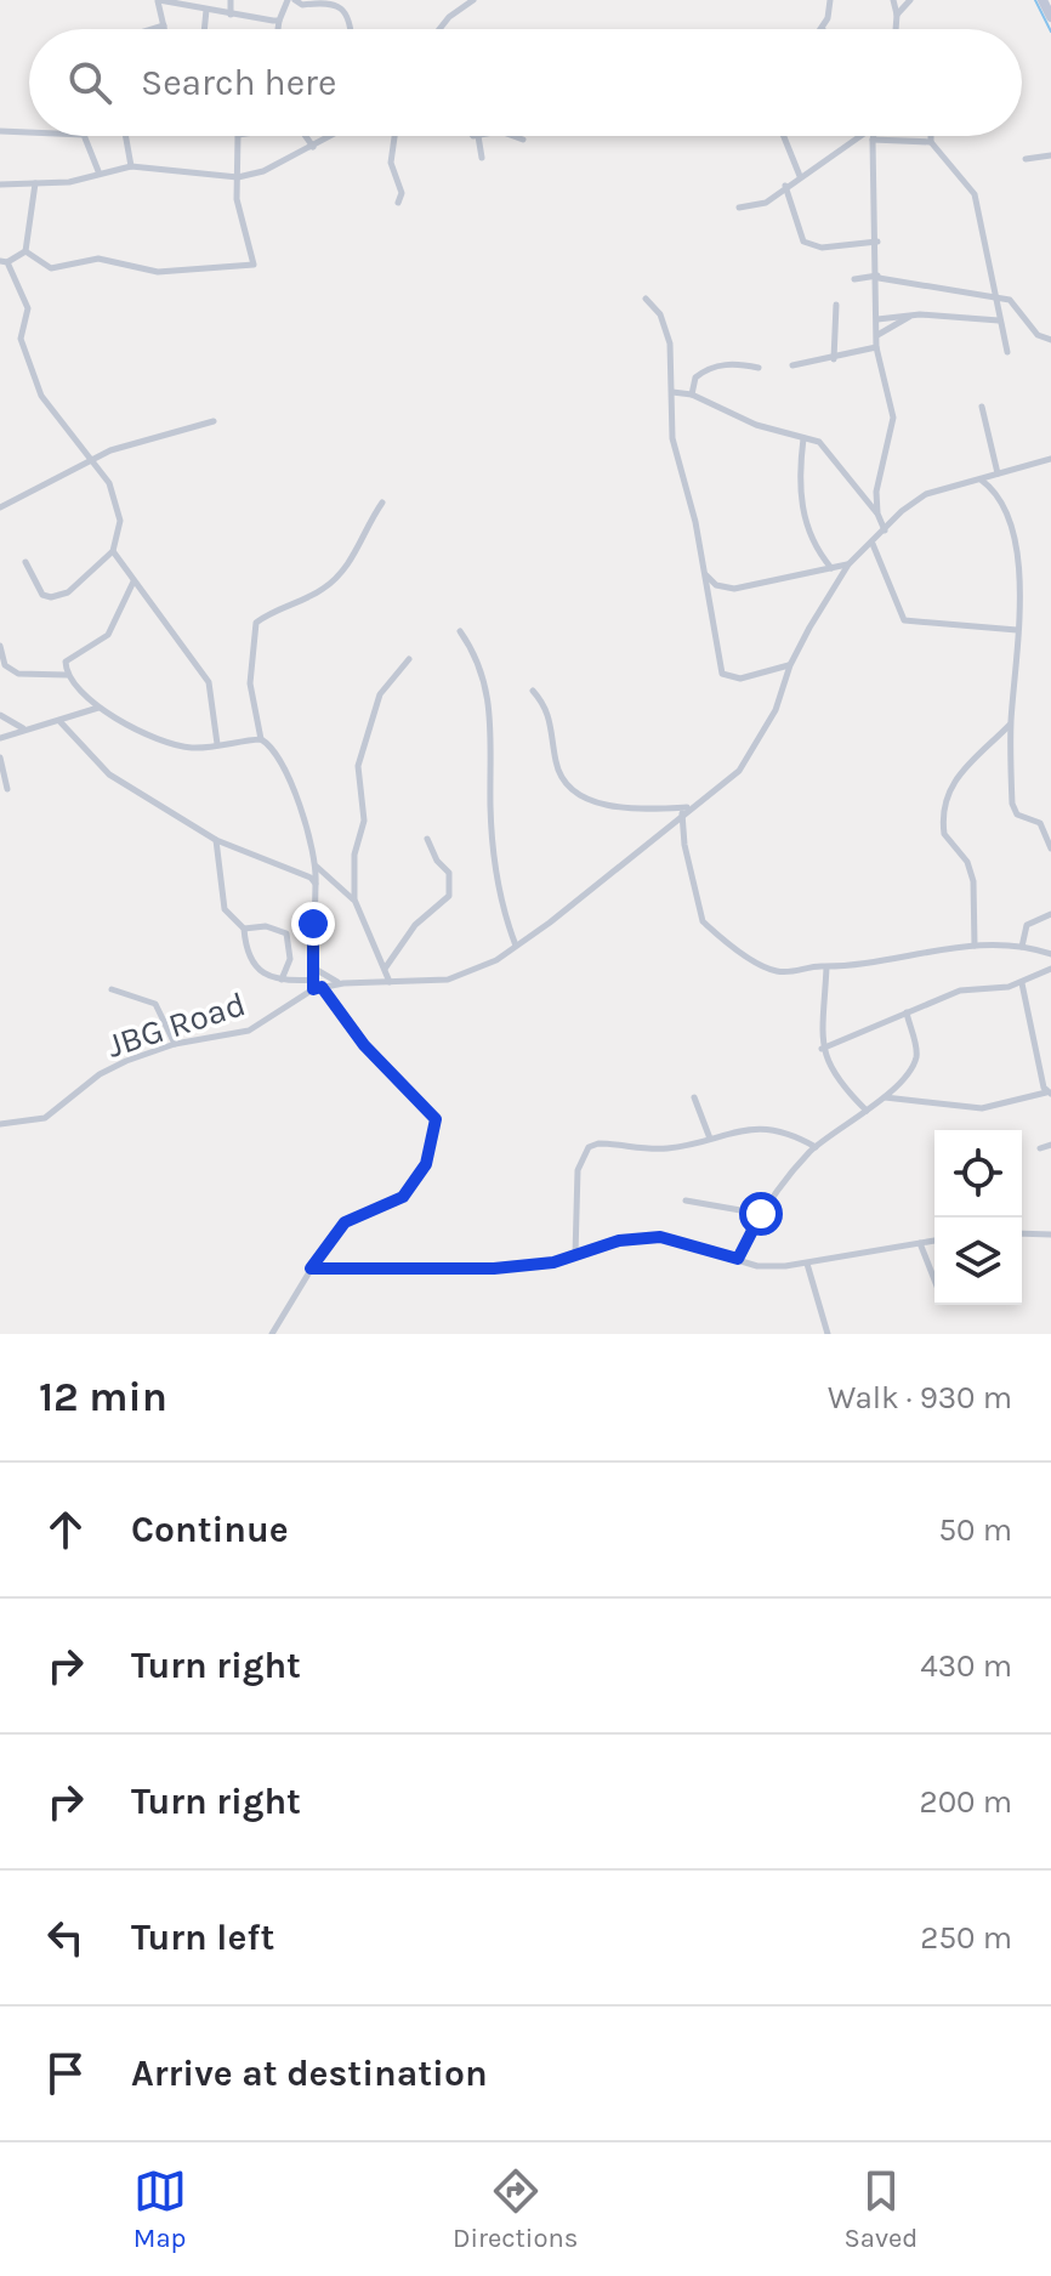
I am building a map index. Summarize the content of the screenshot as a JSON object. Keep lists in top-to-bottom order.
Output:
{
  "streets": {
    "street": ["JBG Road"]
  },
  "page": {
    "search": "Search here",
    "heading": ["12 min", "Walk · 930 m"],
    "list": [
      ["Continue", "50 m"],
      ["Turn right", "430 m"],
      ["Turn right", "200 m"],
      ["Turn left", "250 m"],
      "Arrive at destination"
    ],
    "nav": ["Map", "Directions", "Saved"]
  }
}
